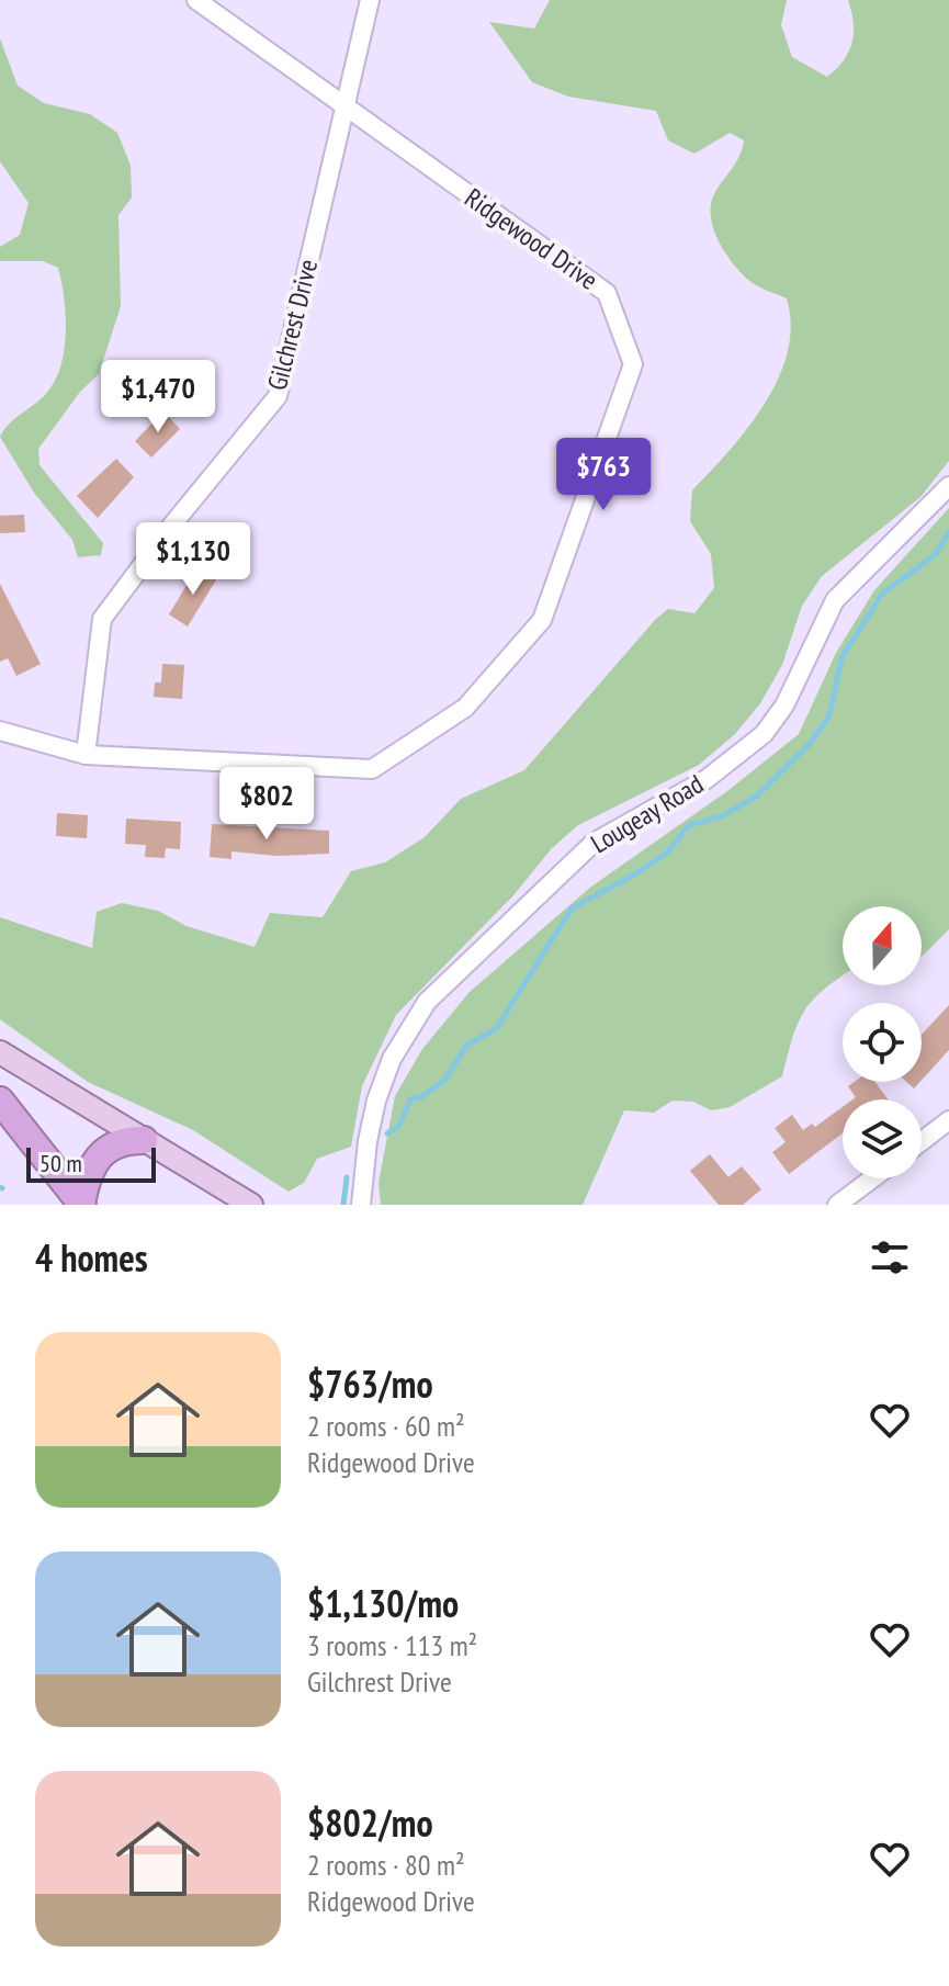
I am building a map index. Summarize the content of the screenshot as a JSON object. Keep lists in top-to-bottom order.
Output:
{
  "streets": {
    "street": ["Ridgewood Drive", "Gilchrest Drive", "Lougeay Road"]
  },
  "crossings": [
    ["Ridgewood Drive", "Gilchrest Drive"]
  ],
  "scale_bar": "50 m",
  "north": "top",
  "page": {
    "price": [
      "$1,470",
      "$763",
      "$1,130",
      "$802"
    ],
    "scale": "50 m",
    "heading": "4 homes",
    "list": [
      {
        "name": "$763/mo",
        "note": "2 rooms · 60 m² · Ridgewood Drive"
      },
      {
        "name": "$1,130/mo",
        "note": "3 rooms · 113 m² · Gilchrest Drive"
      },
      {
        "name": "$802/mo",
        "note": "2 rooms · 80 m² · Ridgewood Drive"
      }
    ]
  }
}
